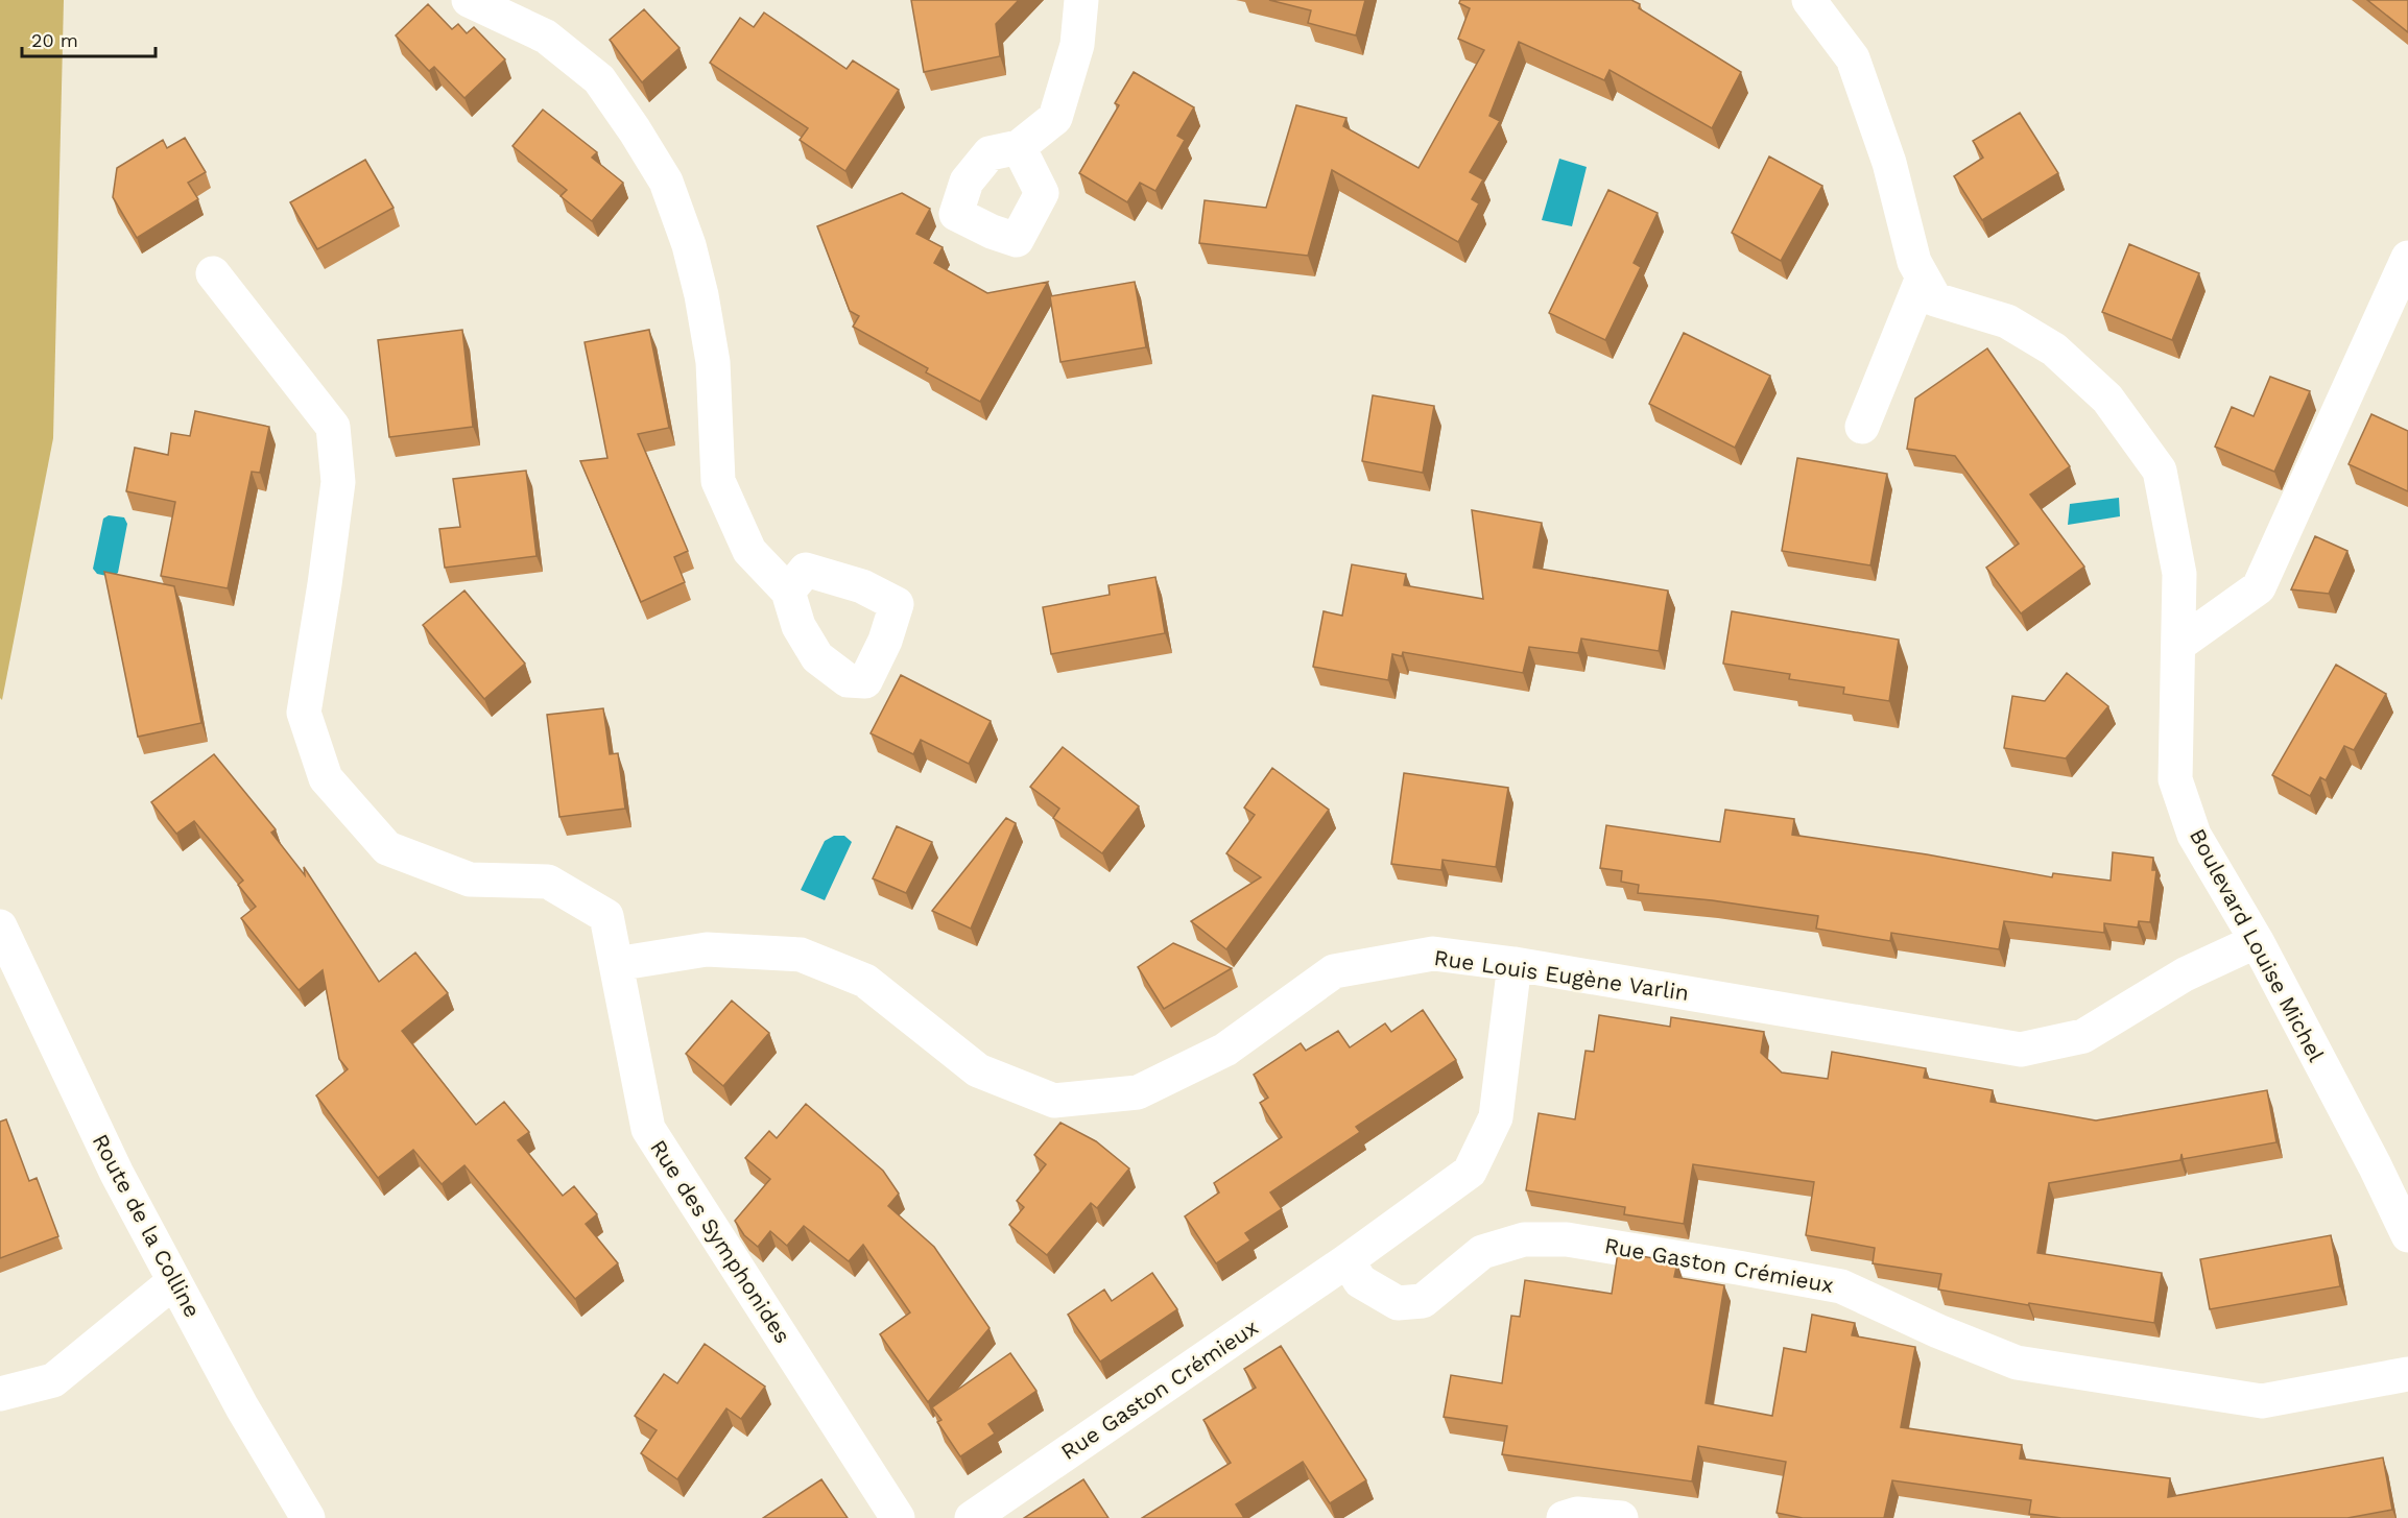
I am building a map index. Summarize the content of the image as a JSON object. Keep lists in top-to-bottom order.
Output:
{
  "streets": {
    "street": [
      "Boulevard Louise Michel",
      "Rue Louis Eugène Varlin",
      "Route de la Colline",
      "Rue des Symphonides",
      "Rue Gaston Crémieux"
    ]
  },
  "crossings": [
    ["Boulevard Louise Michel", "Rue Louis Eugène Varlin"],
    ["Rue Louis Eugène Varlin", "Rue des Symphonides"],
    ["Rue Louis Eugène Varlin", "Rue Gaston Crémieux"]
  ],
  "scale_bar": "20 m"
}
